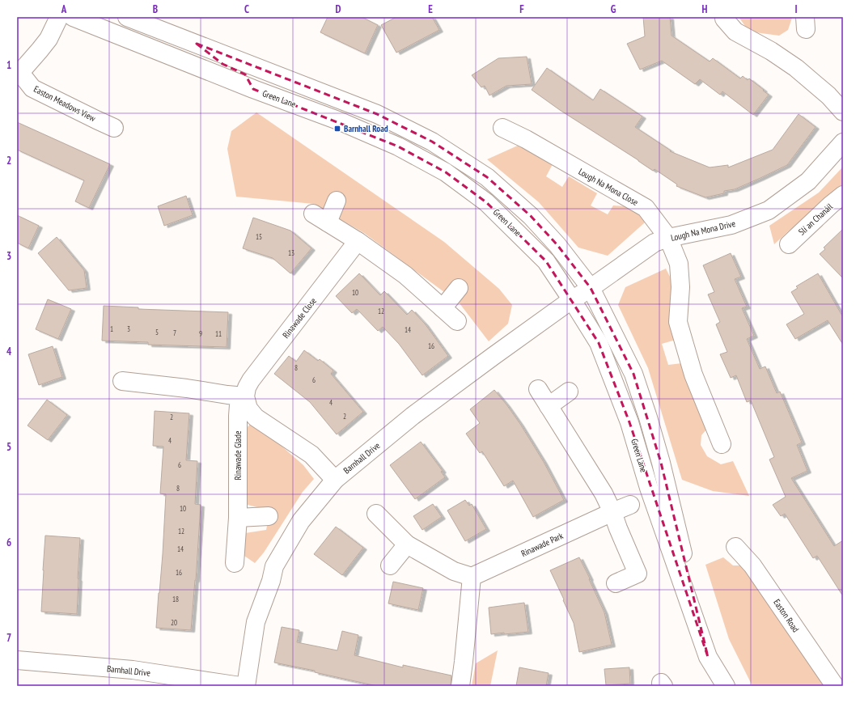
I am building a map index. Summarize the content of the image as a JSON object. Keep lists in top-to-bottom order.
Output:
{
  "streets": {
    "street": [
      "Green Lane",
      "Easton Meadows View",
      "Lough Na Mona Close",
      "Slí an Chanáil",
      "Lough Na Mona Drive",
      "Rinawade Close",
      "Rinawade Glade",
      "Barnhall Drive",
      "Rinawade Park",
      "Easton Road"
    ]
  },
  "crossings": [
    ["Green Lane", "Lough Na Mona Drive"],
    ["Green Lane", "Barnhall Drive"],
    ["Lough Na Mona Close", "Lough Na Mona Drive"],
    ["Lough Na Mona Drive", "Barnhall Drive"],
    ["Rinawade Close", "Rinawade Glade"]
  ],
  "places": {
    "transit": ["Barnhall Road"]
  },
  "house_numbers": [
    "15",
    "13",
    "10",
    "12",
    "1",
    "3",
    "14",
    "5",
    "7",
    "9",
    "11",
    "16",
    "8",
    "6",
    "4",
    "2",
    "2",
    "4",
    "6",
    "8",
    "10",
    "12",
    "14",
    "16",
    "18",
    "20"
  ],
  "grid": {
    "columns": [
      "A",
      "B",
      "C",
      "D",
      "E",
      "F",
      "G",
      "H",
      "I"
    ],
    "rows": [
      "1",
      "2",
      "3",
      "4",
      "5",
      "6",
      "7"
    ]
  }
}
